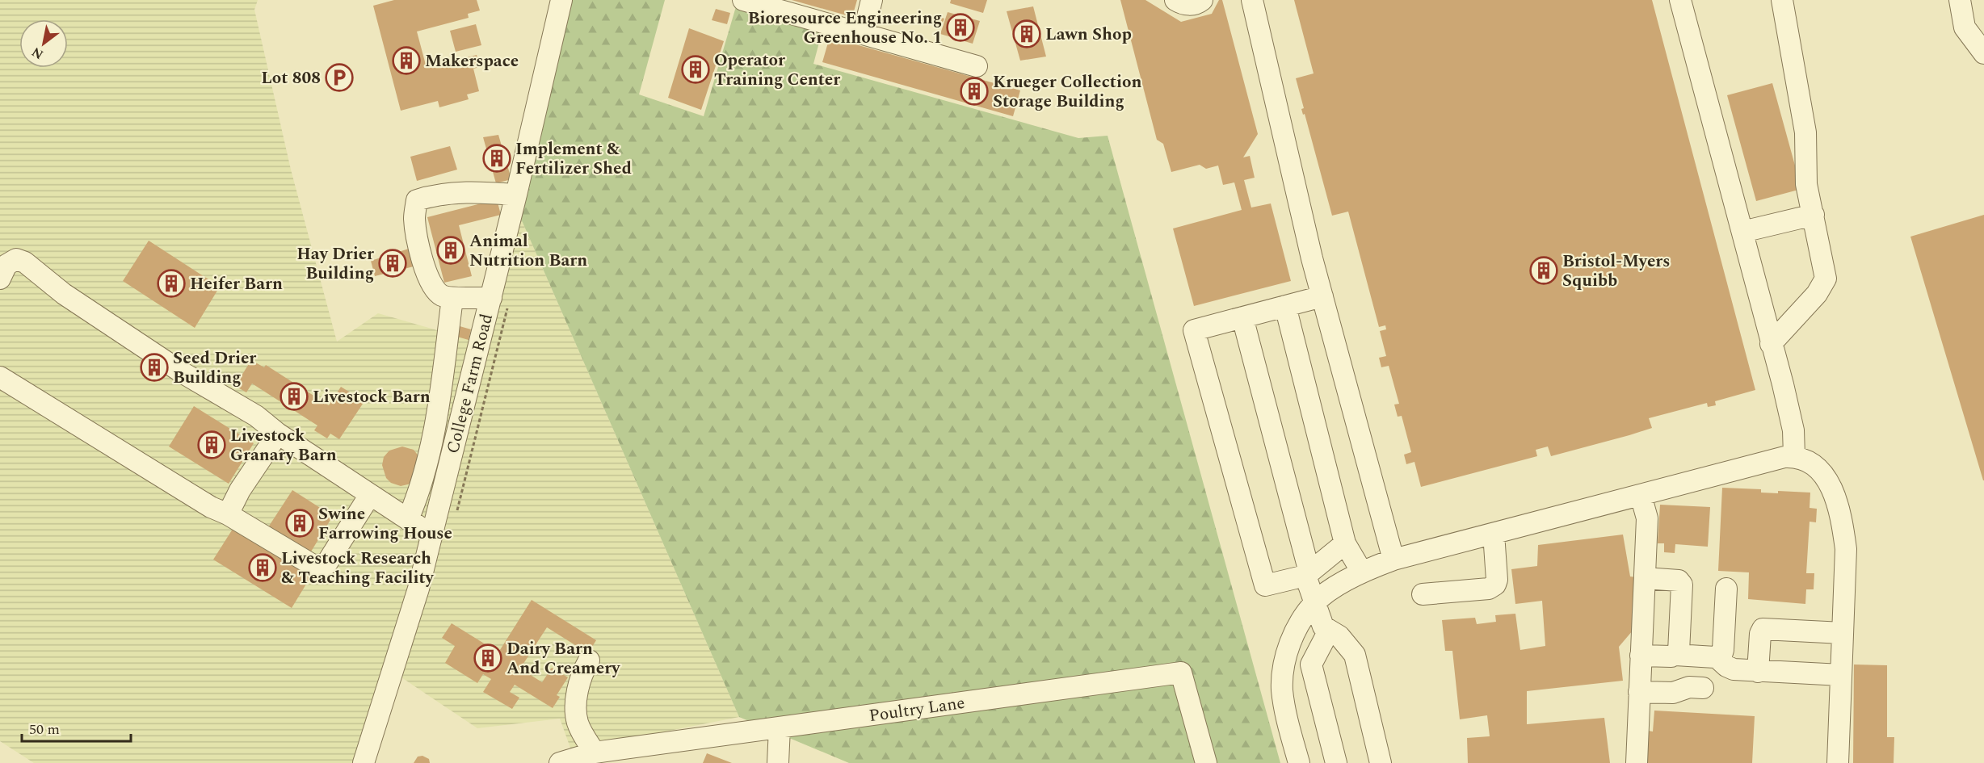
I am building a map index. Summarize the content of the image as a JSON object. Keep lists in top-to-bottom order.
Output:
{
  "streets": {
    "street": ["College Farm Road", "Poultry Lane"]
  },
  "places": {
    "building": [
      "Bioresource Engineering Greenhouse No. 1",
      "Lawn Shop",
      "Makerspace",
      "Operator Training Center",
      "Krueger Collection Storage Building",
      "Implement & Fertilizer Shed",
      "Animal Nutrition Barn",
      "Hay Drier Building",
      "Bristol-Myers Squibb",
      "Heifer Barn",
      "Seed Drier Building",
      "Livestock Barn",
      "Livestock Granary Barn",
      "Swine Farrowing House",
      "Livestock Research & Teaching Facility",
      "Dairy Barn And Creamery"
    ],
    "parking": ["Lot 808"]
  },
  "scale_bar": "50 m",
  "north": "bottom left"
}
